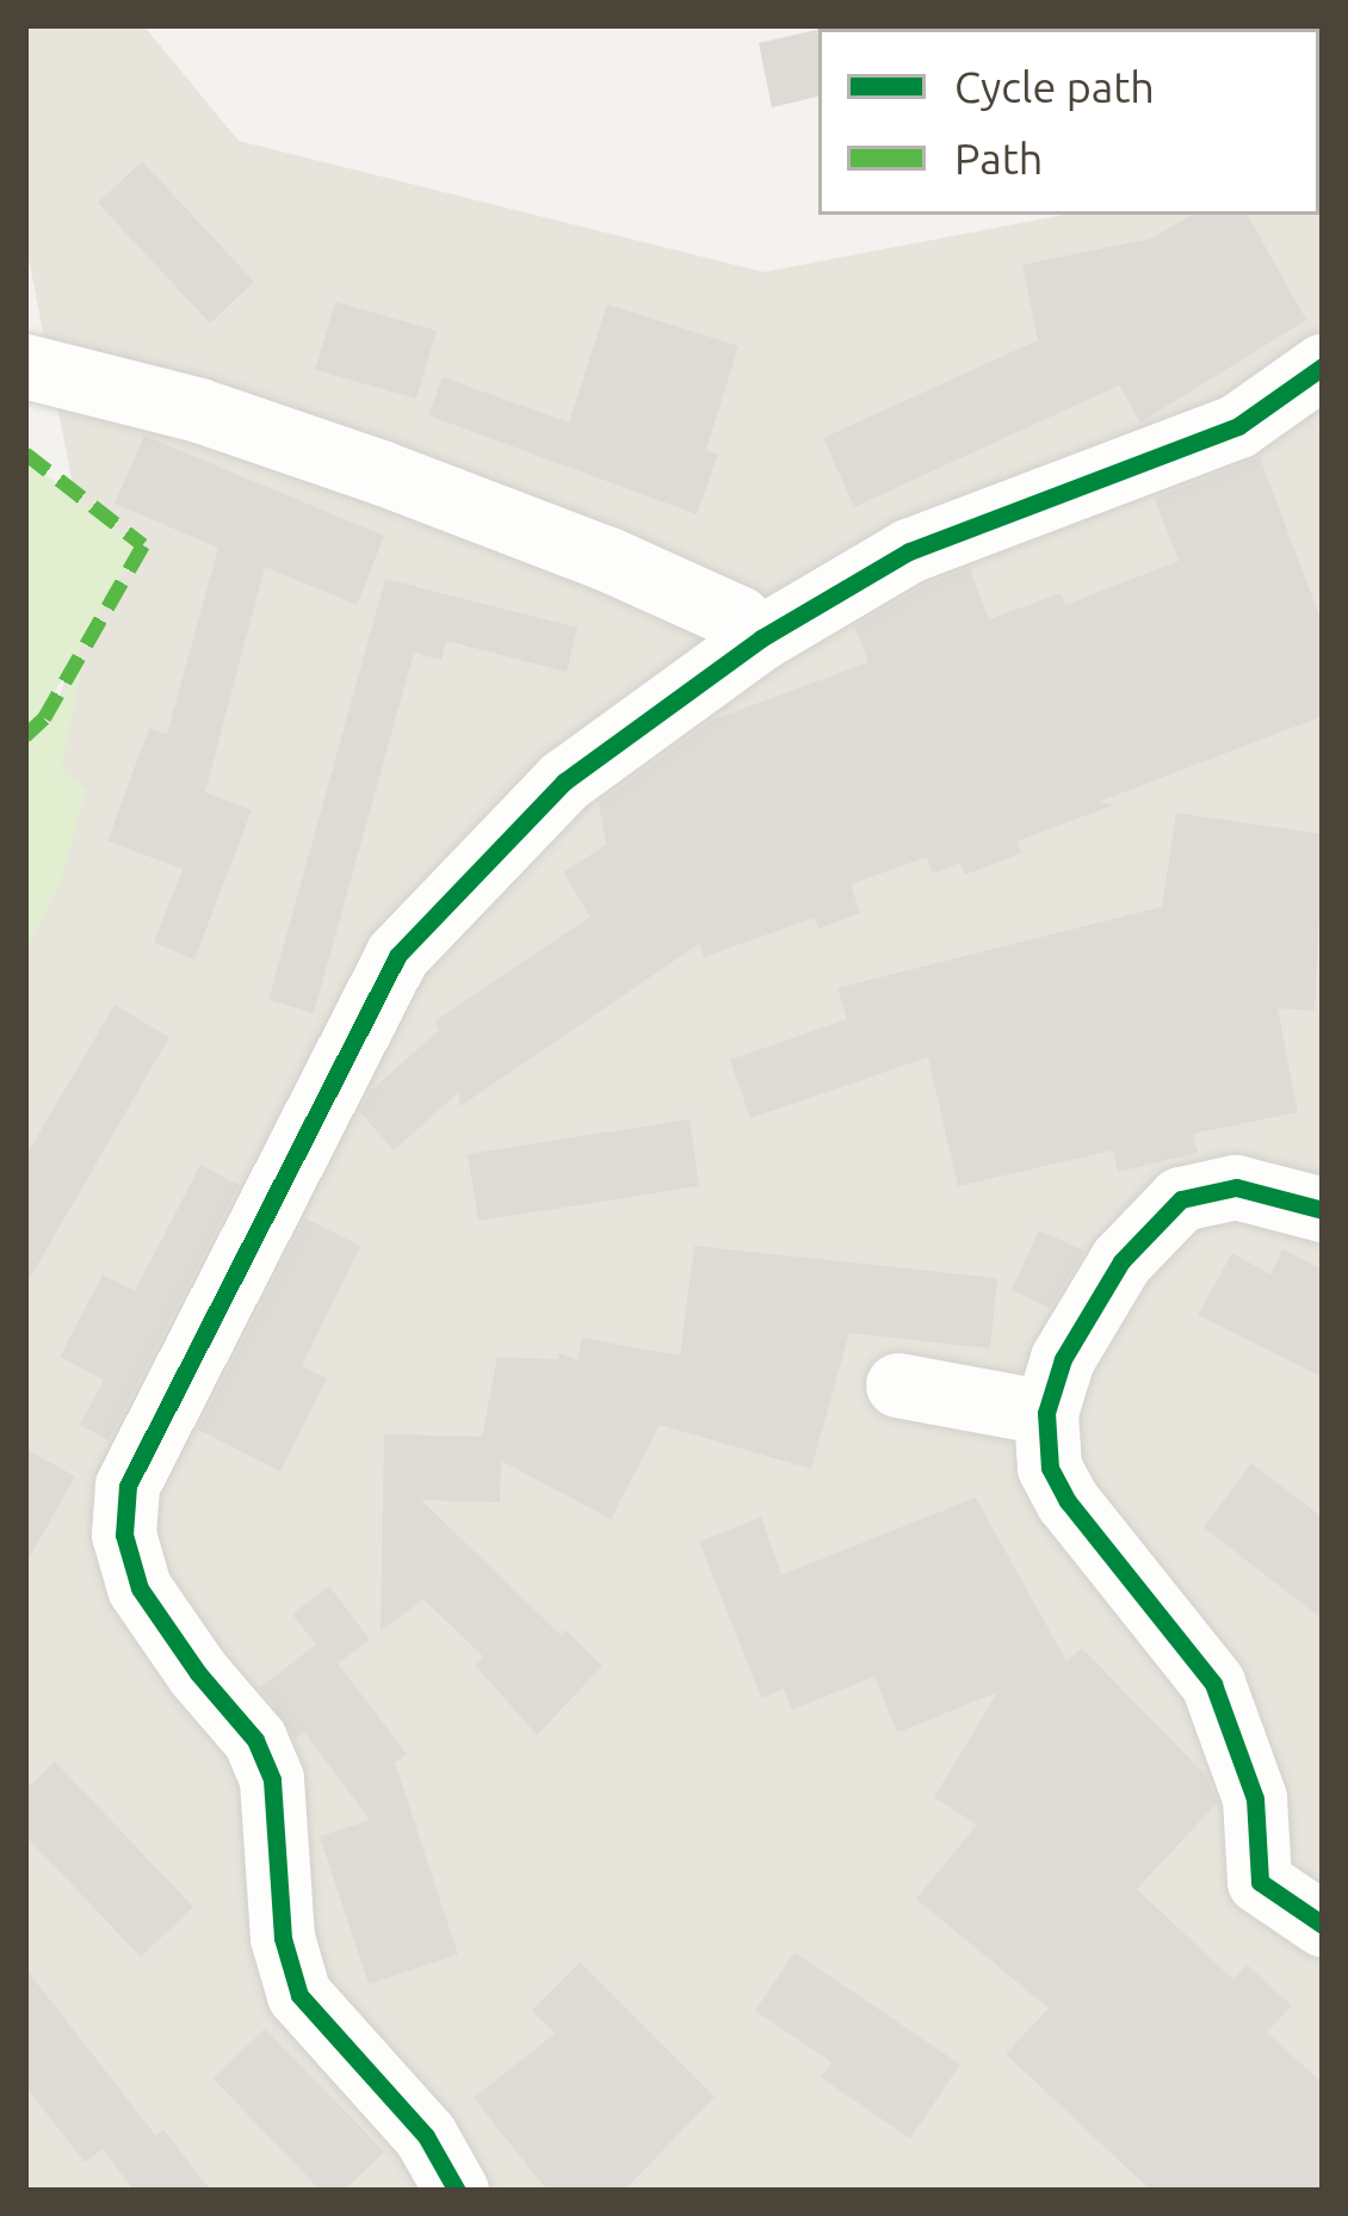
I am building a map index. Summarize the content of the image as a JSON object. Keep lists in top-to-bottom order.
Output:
{
  "legend": ["Cycle path", "Path"]
}
